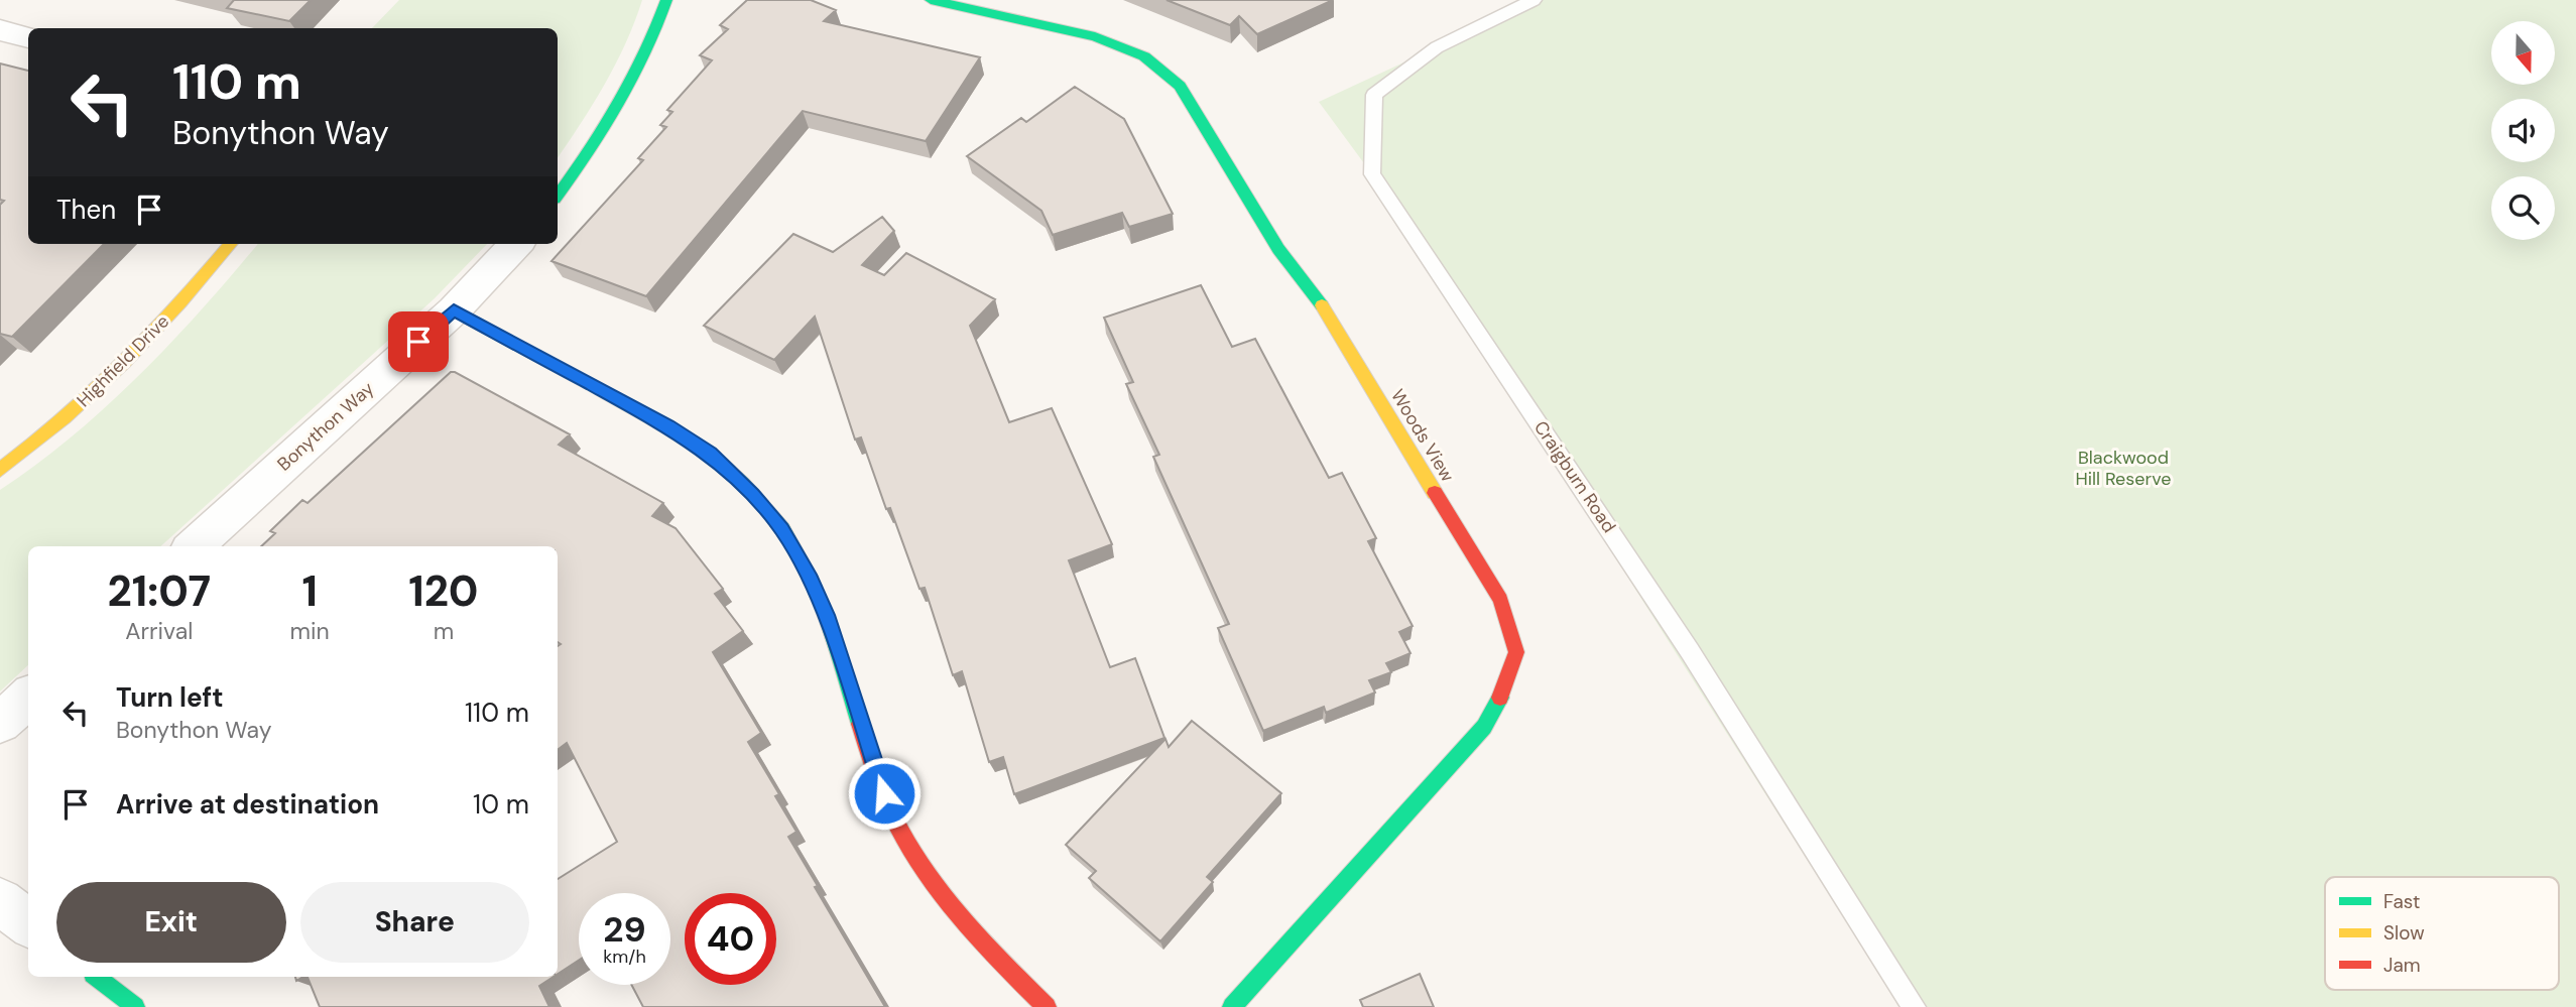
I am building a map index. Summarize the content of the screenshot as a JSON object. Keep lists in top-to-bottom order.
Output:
{
  "streets": {
    "street": ["Highfield Drive", "Bonython Way", "Woods View"],
    "lane": ["Craigburn Road"]
  },
  "parks": ["Blackwood Hill Reserve"],
  "legend": ["Fast", "Slow", "Jam"],
  "north": "bottom",
  "page": {
    "turn": ["110 m", "Bonython Way"],
    "then": "Then",
    "eta": [
      "21:07",
      "Arrival",
      "1",
      "min",
      "120",
      "m"
    ],
    "list": [
      {
        "name": "Turn left",
        "note": "Bonython Way",
        "value": "110 m"
      },
      {
        "name": "Arrive at destination",
        "value": "10 m"
      }
    ],
    "buttons": ["Exit", "Share"],
    "speed": "29 km/h",
    "limit": "40"
  }
}
